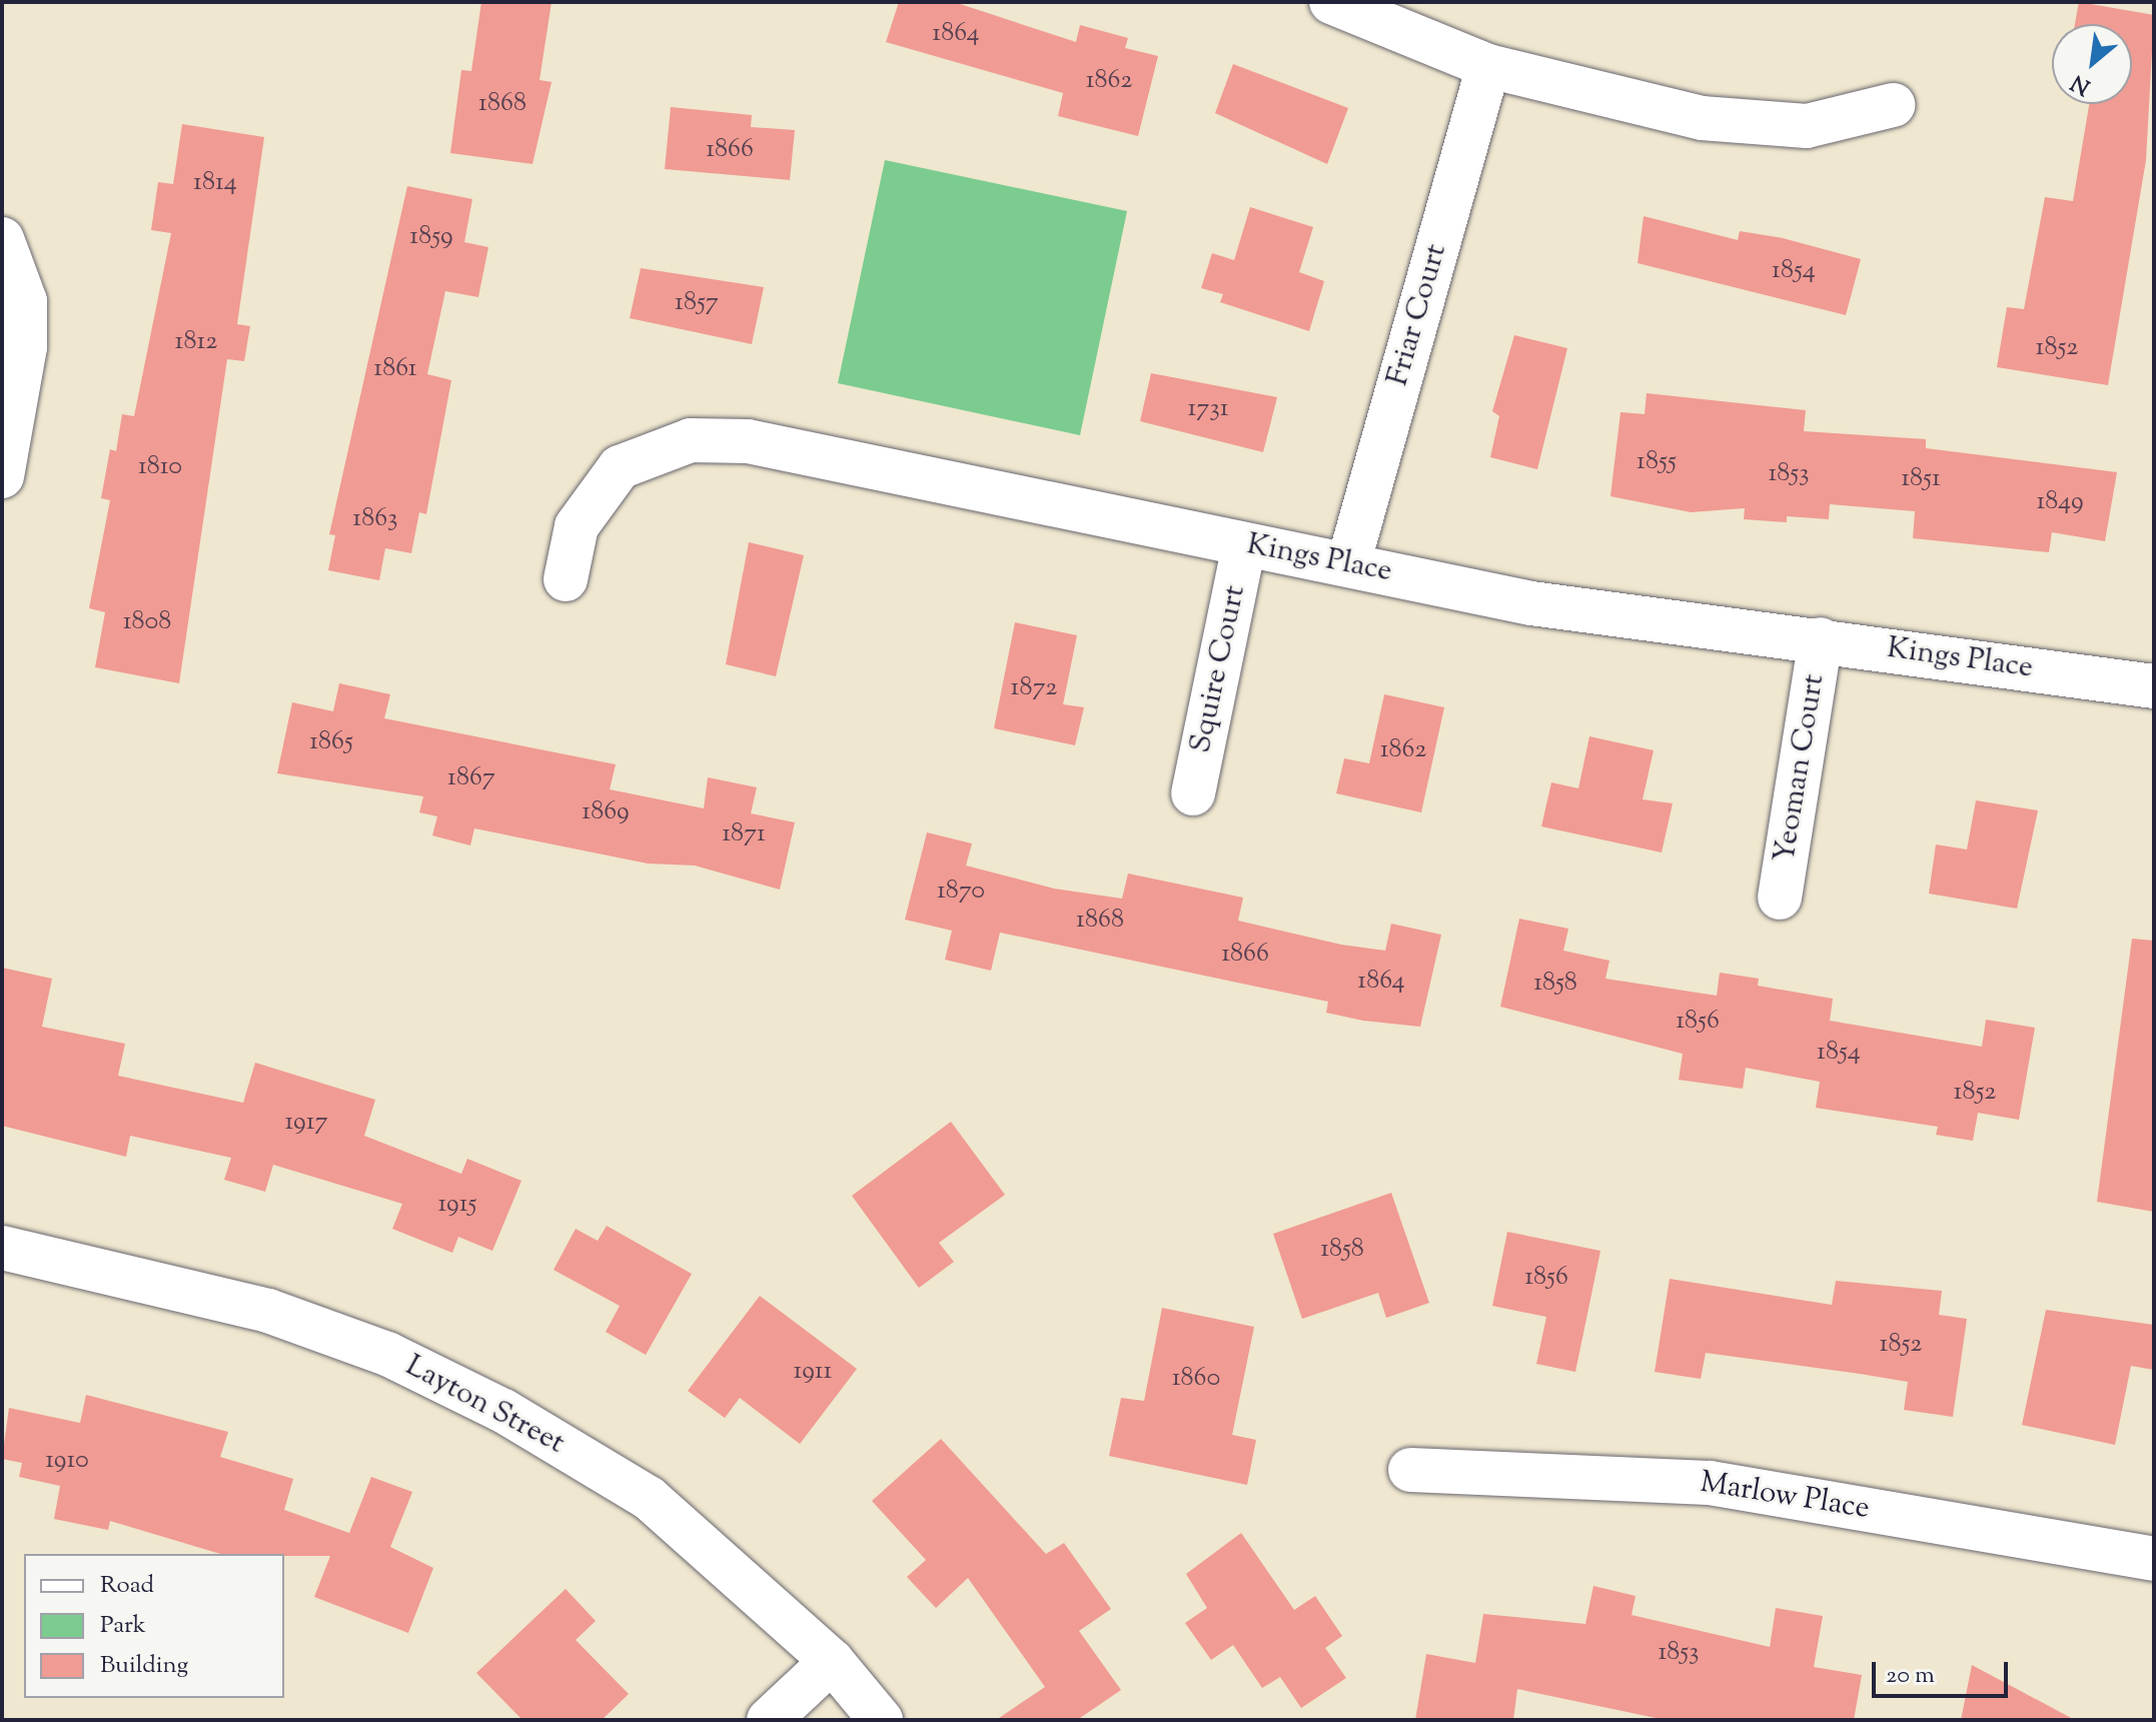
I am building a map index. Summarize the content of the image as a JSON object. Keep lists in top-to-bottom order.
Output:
{
  "streets": {
    "street": [
      "Friar Court",
      "Kings Place",
      "Squire Court",
      "Yeoman Court",
      "Layton Street",
      "Marlow Place"
    ]
  },
  "crossings": [
    ["Friar Court", "Kings Place"],
    ["Kings Place", "Squire Court"],
    ["Kings Place", "Yeoman Court"]
  ],
  "house_numbers": [
    "1864",
    "1862",
    "1868",
    "1866",
    "1814",
    "1859",
    "1854",
    "1857",
    "1812",
    "1852",
    "1861",
    "1731",
    "1855",
    "1810",
    "1853",
    "1851",
    "1849",
    "1863",
    "1808",
    "1872",
    "1865",
    "1862",
    "1867",
    "1869",
    "1871",
    "1870",
    "1868",
    "1866",
    "1864",
    "1858",
    "1856",
    "1854",
    "1852",
    "1917",
    "1915",
    "1858",
    "1856",
    "1852",
    "1911",
    "1860",
    "1910",
    "1853"
  ],
  "legend": ["Road", "Park", "Building"],
  "scale_bar": "20 m",
  "north": "bottom left"
}
